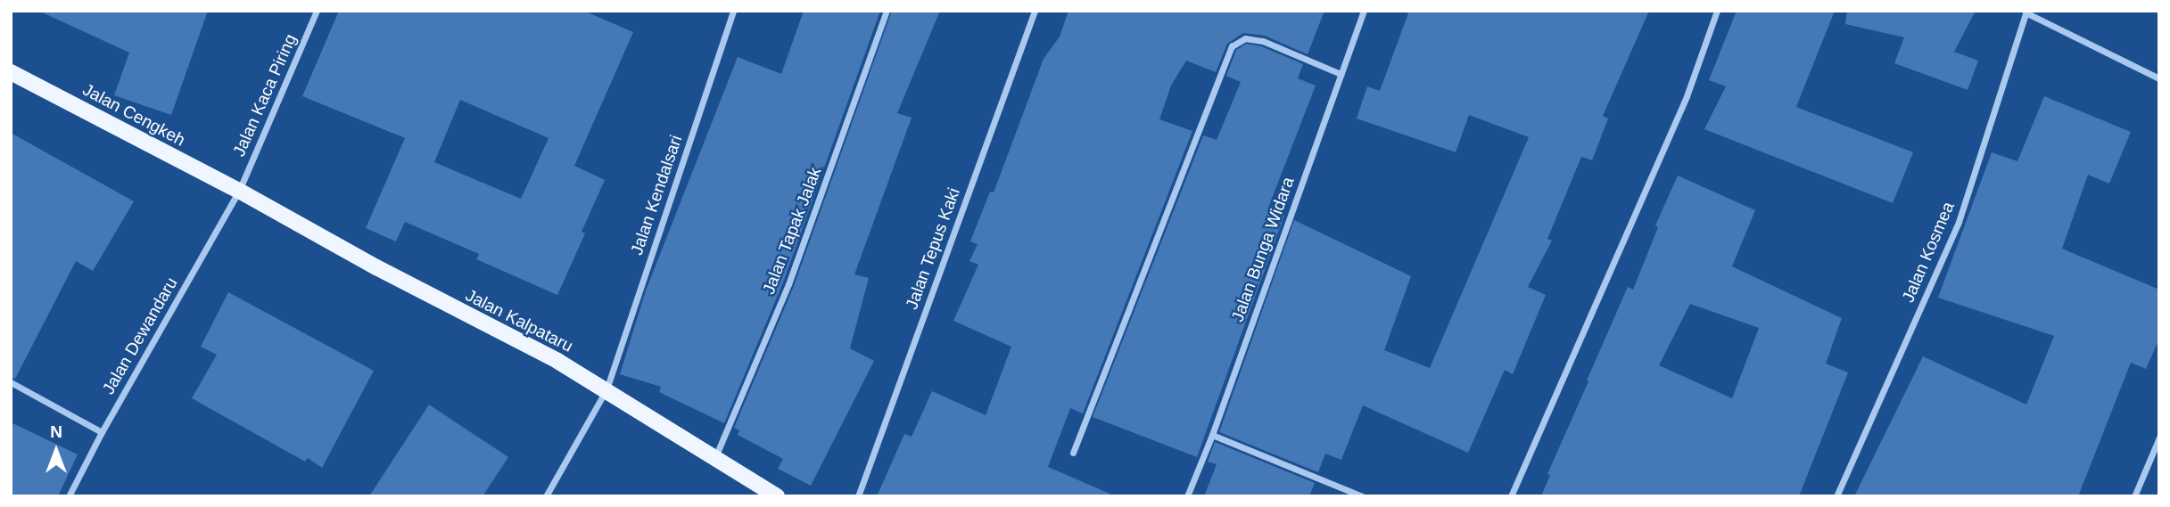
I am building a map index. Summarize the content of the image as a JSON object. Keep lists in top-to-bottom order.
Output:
{
  "streets": {
    "main road": ["Jalan Cengkeh", "Jalan Kalpataru"],
    "street": [
      "Jalan Kaca Piring",
      "Jalan Kendalsari",
      "Jalan Tapak Jalak",
      "Jalan Tepus Kaki",
      "Jalan Bunga Widara",
      "Jalan Kosmea",
      "Jalan Dewandaru"
    ]
  },
  "crossings": [
    ["Jalan Kaca Piring", "Jalan Cengkeh"],
    ["Jalan Kaca Piring", "Jalan Kalpataru"],
    ["Jalan Kaca Piring", "Jalan Dewandaru"],
    ["Jalan Cengkeh", "Jalan Kalpataru"],
    ["Jalan Cengkeh", "Jalan Dewandaru"],
    ["Jalan Kendalsari", "Jalan Kalpataru"],
    ["Jalan Tapak Jalak", "Jalan Kalpataru"],
    ["Jalan Kalpataru", "Jalan Dewandaru"]
  ],
  "north": "top"
}
